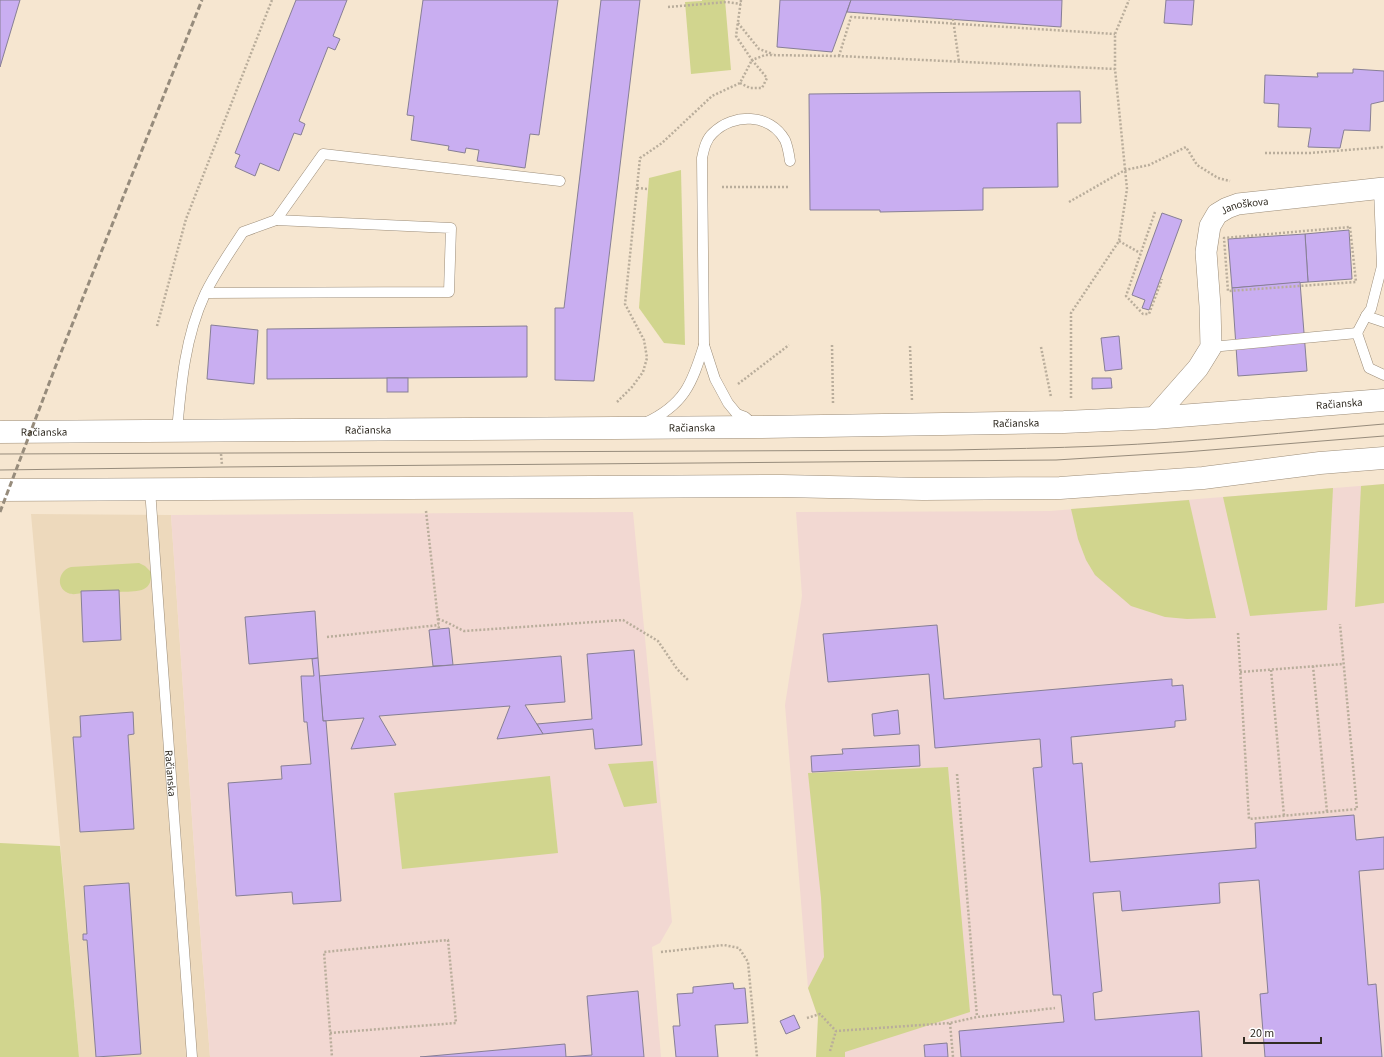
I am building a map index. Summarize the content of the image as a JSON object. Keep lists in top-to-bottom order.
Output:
{
  "streets": {
    "main road": ["Račianska"],
    "street": ["Janoškova"]
  },
  "scale_bar": "20 m"
}
